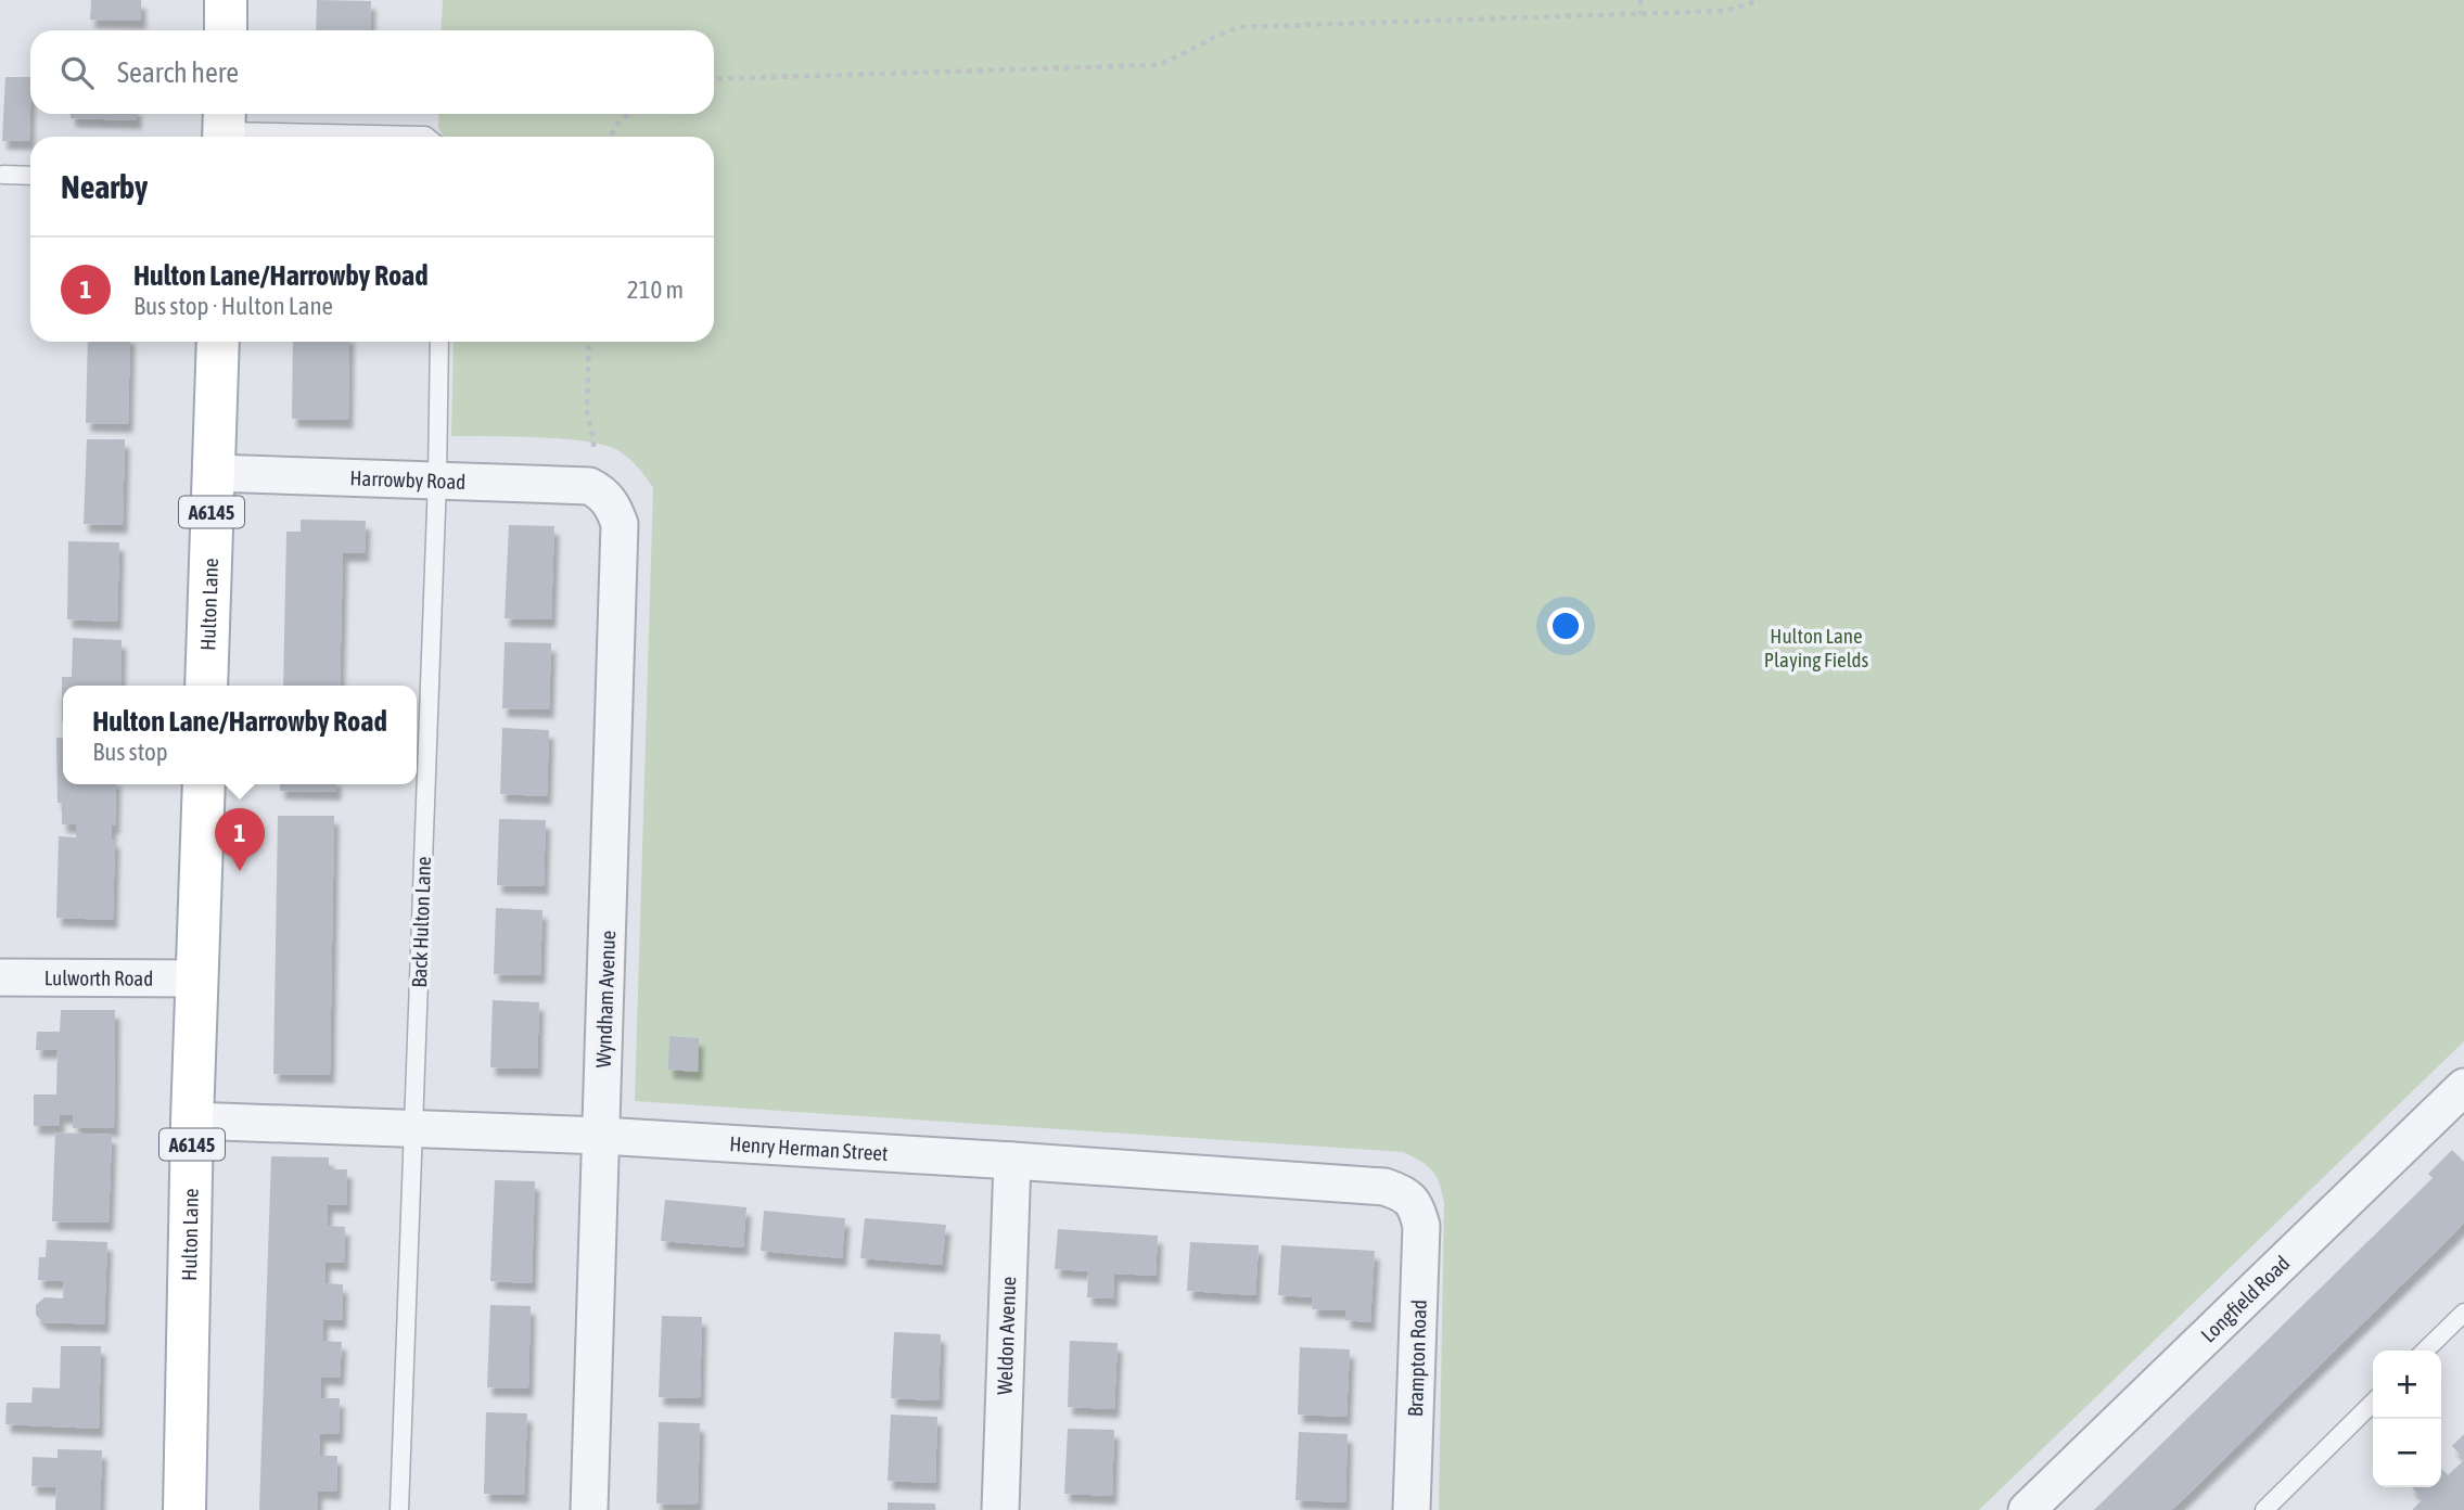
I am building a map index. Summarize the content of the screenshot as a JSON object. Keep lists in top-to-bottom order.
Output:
{
  "streets": {
    "main road": ["A6145", "Hulton Lane"],
    "street": [
      "Harrowby Road",
      "Lulworth Road",
      "Wyndham Avenue",
      "Henry Herman Street",
      "Longfield Road",
      "Weldon Avenue",
      "Brampton Road"
    ],
    "lane": ["Back Hulton Lane"]
  },
  "crossings": [
    ["Harrowby Road", "Hulton Lane"],
    ["Harrowby Road", "Back Hulton Lane"],
    ["Harrowby Road", "Wyndham Avenue"],
    ["Hulton Lane", "Lulworth Road"],
    ["Hulton Lane", "Henry Herman Street"],
    ["Back Hulton Lane", "Henry Herman Street"],
    ["Wyndham Avenue", "Henry Herman Street"],
    ["Henry Herman Street", "Weldon Avenue"],
    ["Henry Herman Street", "Brampton Road"]
  ],
  "parks": ["Hulton Lane Playing Fields"],
  "page": {
    "search": "Search here",
    "heading": "Nearby",
    "list": [
      {
        "mark": "1",
        "name": "Hulton Lane/Harrowby Road",
        "note": "Bus stop · Hulton Lane",
        "value": "210 m"
      }
    ],
    "popup": ["Hulton Lane/Harrowby Road", "Bus stop"],
    "pins": "1",
    "map_buttons": ["+", "−"]
  }
}
